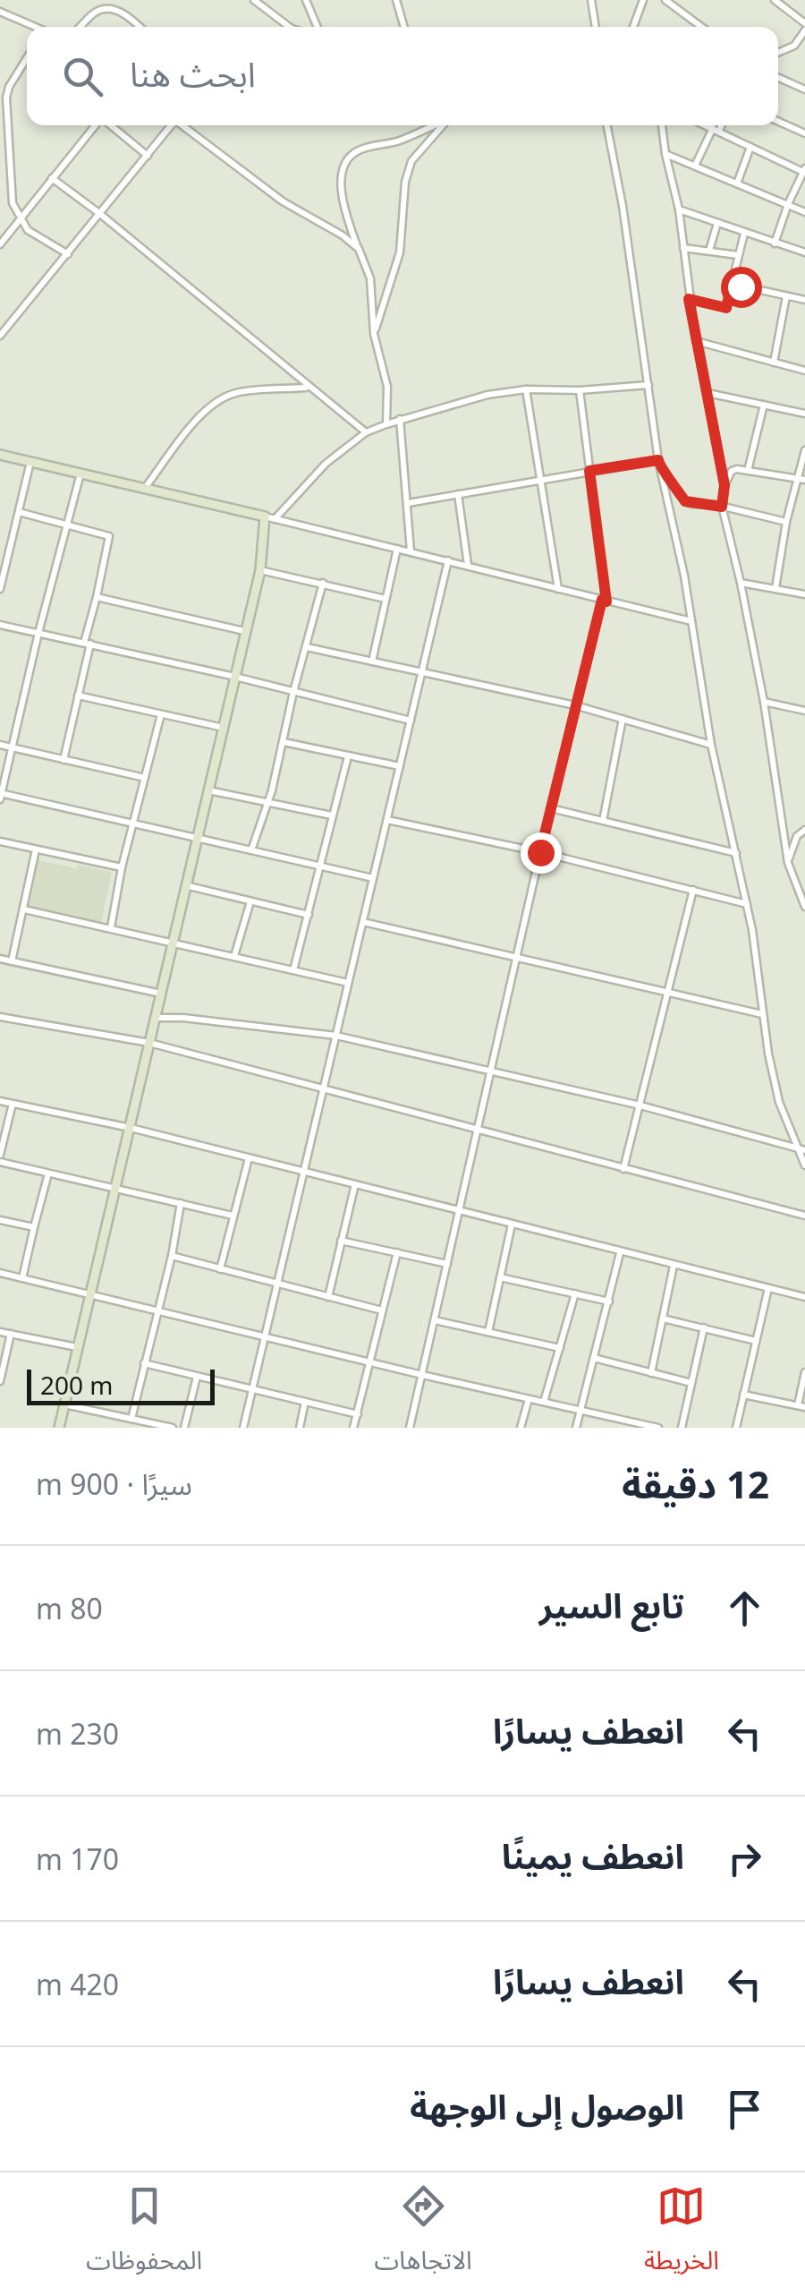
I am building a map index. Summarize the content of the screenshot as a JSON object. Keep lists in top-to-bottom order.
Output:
{
  "scale_bar": "200 m",
  "page": {
    "search": "ابحث هنا",
    "scale": "200 m",
    "heading": ["12 دقيقة", "سيرًا · 900 m"],
    "list": [
      ["تابع السير", "80 m"],
      ["انعطف يسارًا", "230 m"],
      ["انعطف يمينًا", "170 m"],
      ["انعطف يسارًا", "420 m"],
      "الوصول إلى الوجهة"
    ],
    "nav": ["الخريطة", "الاتجاهات", "المحفوظات"]
  }
}
